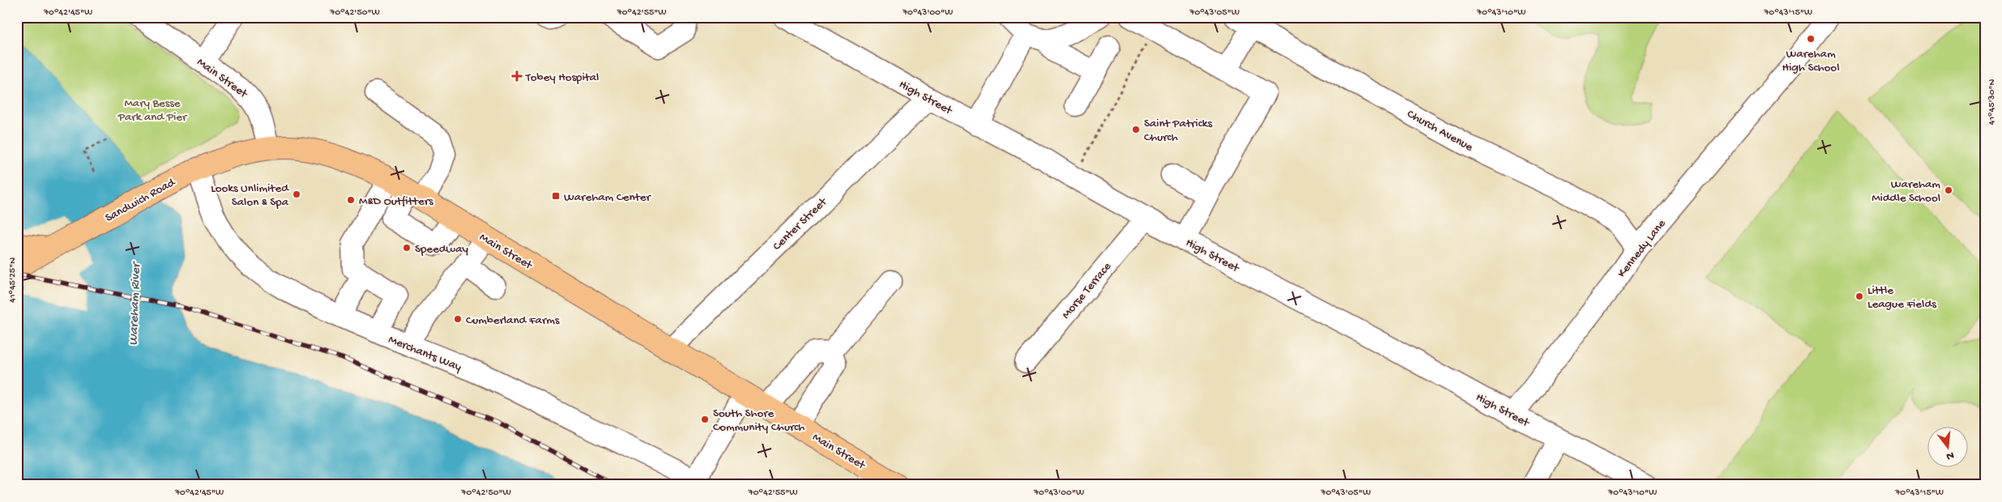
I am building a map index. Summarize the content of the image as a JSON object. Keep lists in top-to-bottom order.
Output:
{
  "streets": {
    "main road": ["Main Street", "Sandwich Road"],
    "street": [
      "High Street",
      "Church Avenue",
      "Center Street",
      "Kennedy Lane",
      "Morse Terrace",
      "Merchants Way"
    ]
  },
  "crossings": [
    ["Main Street", "Sandwich Road"],
    ["Main Street", "Center Street"],
    ["High Street", "Center Street"],
    ["High Street", "Kennedy Lane"],
    ["High Street", "Morse Terrace"],
    ["Church Avenue", "Kennedy Lane"],
    ["Sandwich Road", "Merchants Way"]
  ],
  "water": ["Wareham River"],
  "parks": ["Mary Besse Park and Pier"],
  "places": {
    "other": [
      "Wareham High School",
      "Saint Patricks Church",
      "Wareham Middle School",
      "Looks Unlimited Salon & Spa",
      "M&D Outfitters",
      "Speedway",
      "Little League Fields",
      "Cumberland Farms",
      "South Shore Community Church"
    ],
    "health": ["Tobey Hospital"],
    "transit": ["Wareham Center"]
  },
  "north": "bottom",
  "coordinates": [
    "70°42'45\"W",
    "70°42'50\"W",
    "70°42'55\"W",
    "70°43'00\"W",
    "70°43'05\"W",
    "70°43'10\"W",
    "70°43'15\"W",
    "41°45'30\"N",
    "41°45'25\"N"
  ]
}
